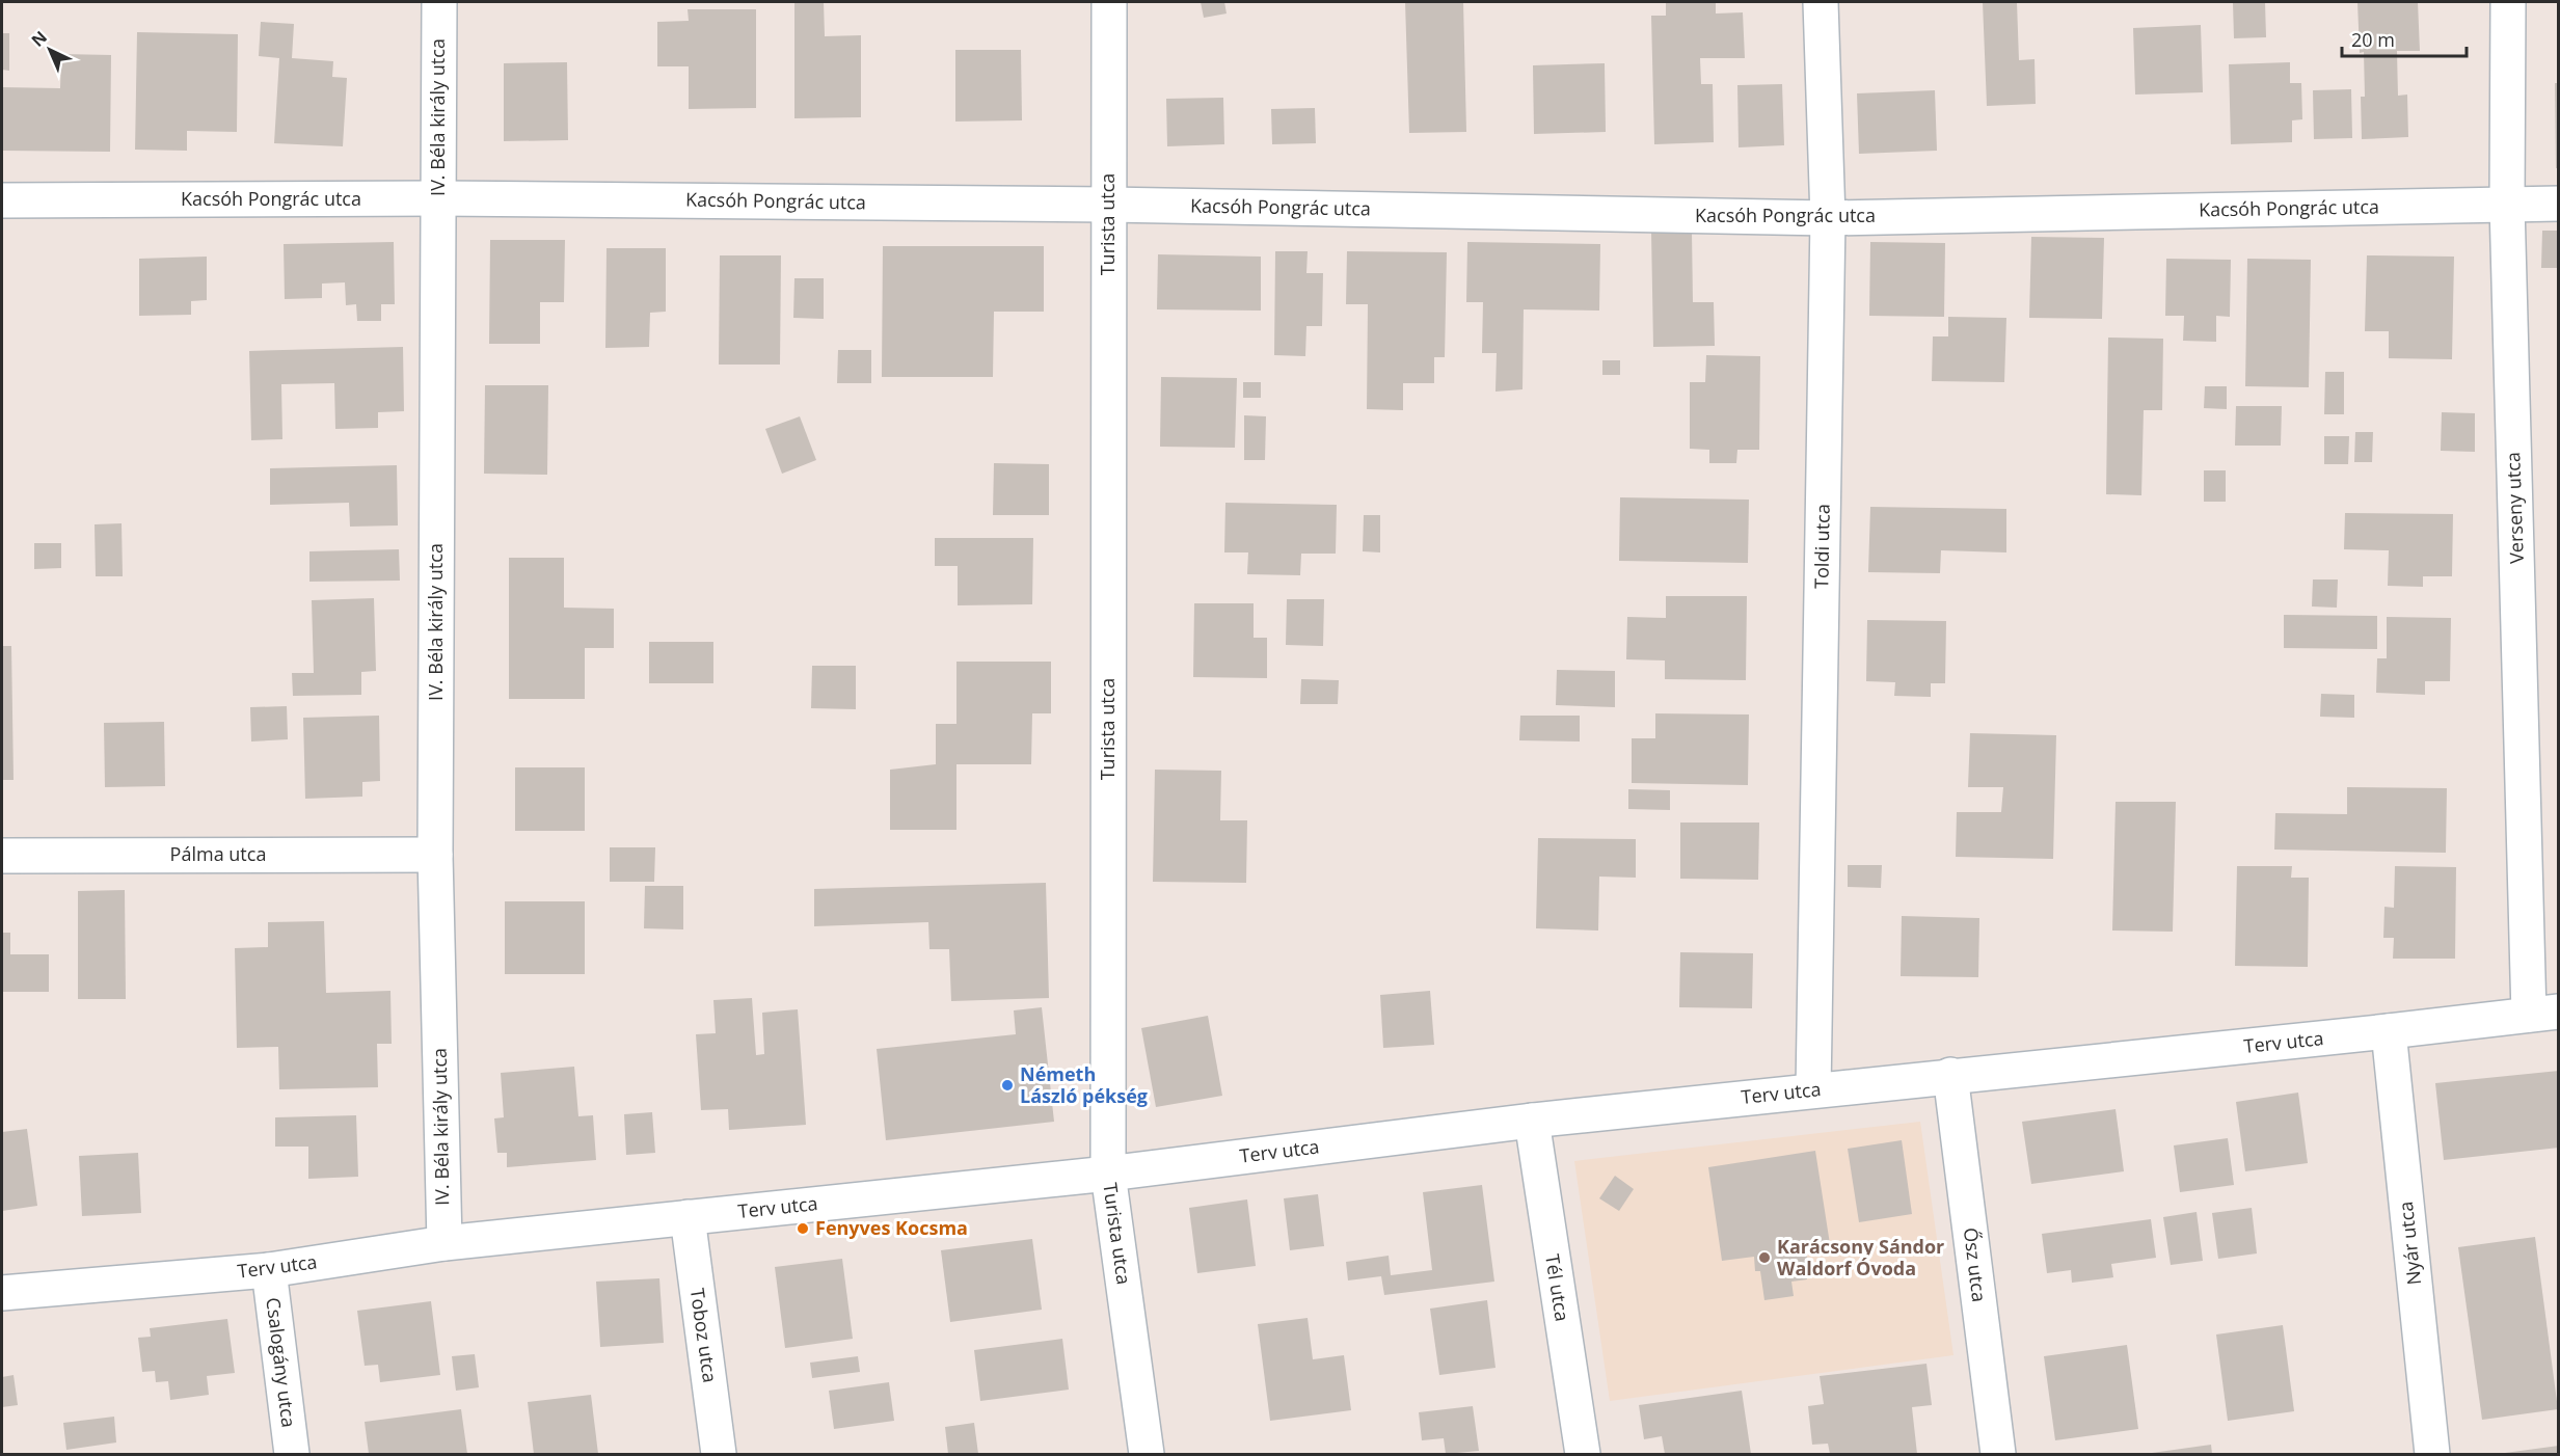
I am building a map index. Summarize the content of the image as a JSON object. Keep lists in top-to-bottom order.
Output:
{
  "streets": {
    "street": [
      "IV. Béla király utca",
      "Kacsóh Pongrác utca",
      "Turista utca",
      "Verseny utca",
      "Toldi utca",
      "Pálma utca",
      "Terv utca",
      "Nyár utca",
      "Ősz utca",
      "Tél utca",
      "Toboz utca",
      "Csalogány utca"
    ]
  },
  "crossings": [
    ["IV. Béla király utca", "Kacsóh Pongrác utca"],
    ["IV. Béla király utca", "Pálma utca"],
    ["IV. Béla király utca", "Terv utca"],
    ["Kacsóh Pongrác utca", "Turista utca"],
    ["Kacsóh Pongrác utca", "Verseny utca"],
    ["Kacsóh Pongrác utca", "Toldi utca"],
    ["Turista utca", "Terv utca"],
    ["Verseny utca", "Terv utca"],
    ["Toldi utca", "Terv utca"],
    ["Terv utca", "Nyár utca"],
    ["Terv utca", "Ősz utca"],
    ["Terv utca", "Tél utca"],
    ["Terv utca", "Toboz utca"],
    ["Terv utca", "Csalogány utca"]
  ],
  "places": ["Németh László pékség", "Fenyves Kocsma", "Karácsony Sándor Waldorf Óvoda"],
  "scale_bar": "20 m",
  "north": "top left"
}
